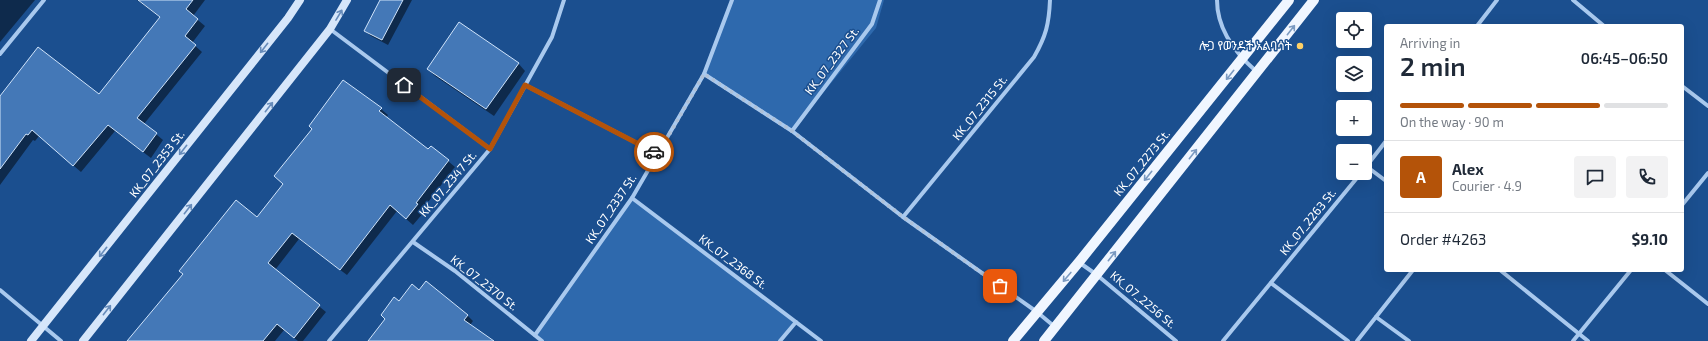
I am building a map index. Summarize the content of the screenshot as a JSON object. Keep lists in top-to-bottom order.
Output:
{
  "streets": {
    "main road": ["KK_07_2273 St."],
    "street": [
      "KK_07_2327 St.",
      "KK_07_2315 St.",
      "KK_07_2353 St.",
      "KK_07_2347 St.",
      "KK_07_2337 St.",
      "KK_07_2263 St.",
      "KK_07_2368 St.",
      "KK_07_2370 St.",
      "KK_07_2256 St."
    ]
  },
  "crossings": [
    ["KK_07_2273 St.", "KK_07_2256 St."],
    ["KK_07_2347 St.", "KK_07_2370 St."],
    ["KK_07_2337 St.", "KK_07_2368 St."],
    ["KK_07_2337 St.", "KK_07_2370 St."]
  ],
  "places": ["ሎጋ የወንዶች አልባሳት"],
  "page": {
    "map_buttons": ["+", "−"],
    "heading": ["2 min", "Arriving in", "06:45–06:50"],
    "panel": [
      "Alex",
      "Courier · 4.9",
      "Order #4263",
      "$9.10"
    ],
    "bar": "On the way · 90 m",
    "round": "A"
  }
}
